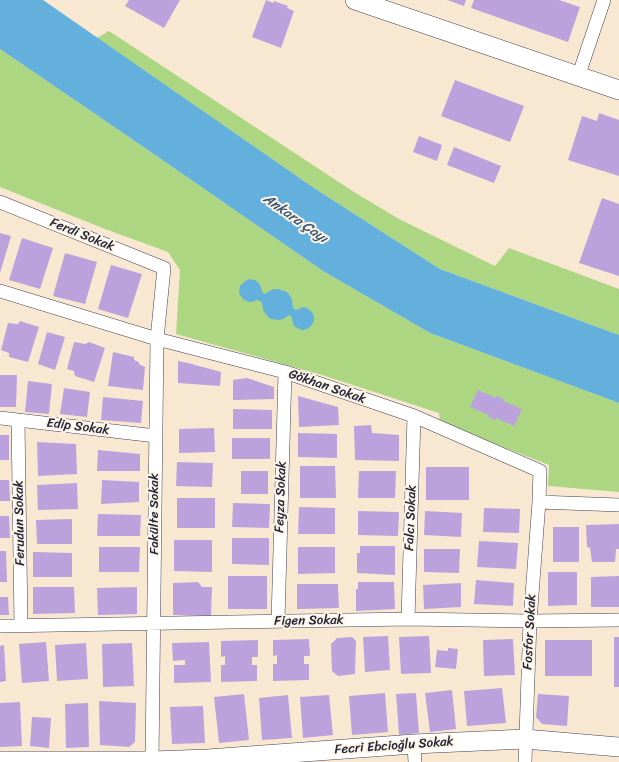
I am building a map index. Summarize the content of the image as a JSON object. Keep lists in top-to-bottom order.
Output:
{
  "streets": {
    "street": [
      "Ferdi Sokak",
      "Gökhan Sokak",
      "Edip Sokak",
      "Feyza Sokak",
      "Fakülte Sokak",
      "Falcı Sokak",
      "Ferudun Sokak",
      "Figen Sokak",
      "Fosfor Sokak",
      "Fecri Ebcioğlu Sokak"
    ]
  },
  "crossings": [
    ["Ferdi Sokak", "Fakülte Sokak"],
    ["Gökhan Sokak", "Feyza Sokak"],
    ["Gökhan Sokak", "Fakülte Sokak"],
    ["Gökhan Sokak", "Falcı Sokak"],
    ["Gökhan Sokak", "Fosfor Sokak"],
    ["Edip Sokak", "Fakülte Sokak"],
    ["Edip Sokak", "Ferudun Sokak"],
    ["Feyza Sokak", "Figen Sokak"],
    ["Fakülte Sokak", "Figen Sokak"],
    ["Fakülte Sokak", "Fecri Ebcioğlu Sokak"],
    ["Falcı Sokak", "Figen Sokak"],
    ["Ferudun Sokak", "Figen Sokak"],
    ["Figen Sokak", "Fosfor Sokak"],
    ["Fosfor Sokak", "Fecri Ebcioğlu Sokak"]
  ],
  "water": ["Ankara Çayı"]
}
